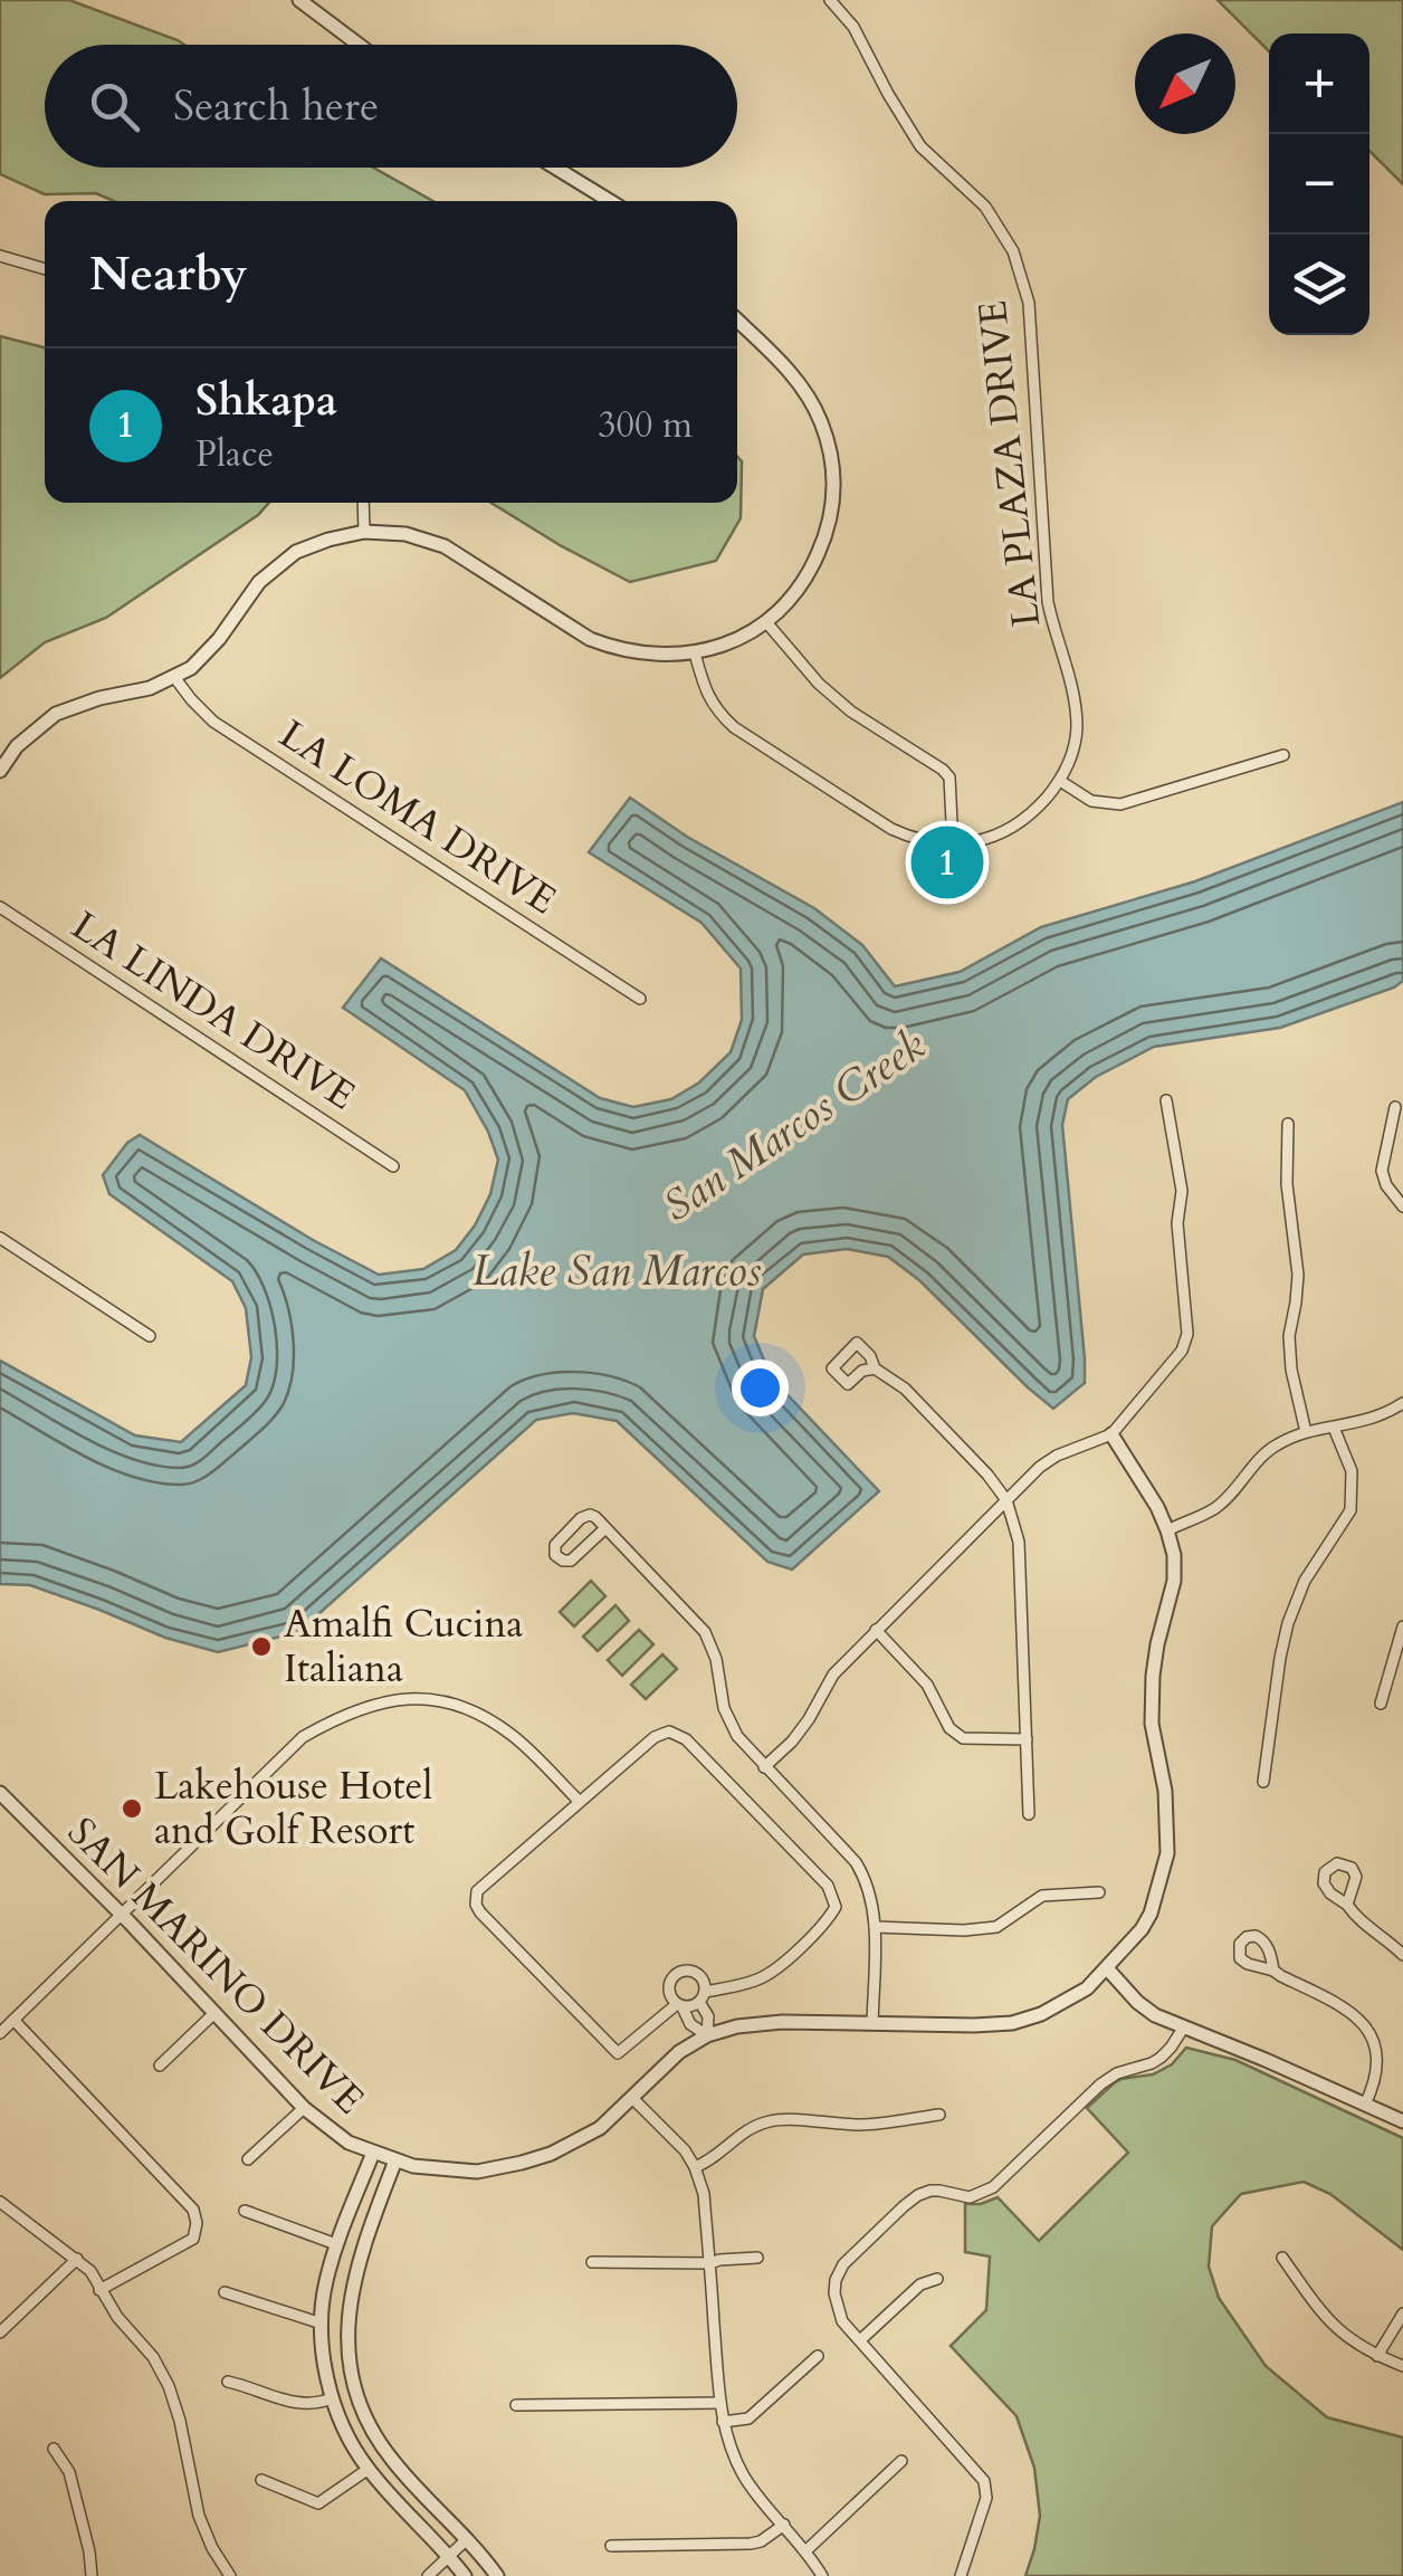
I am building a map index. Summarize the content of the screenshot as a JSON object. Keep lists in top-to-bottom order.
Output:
{
  "streets": {
    "street": [
      "LA PLAZA DRIVE",
      "LA LOMA DRIVE",
      "LA LINDA DRIVE",
      "SAN MARINO DRIVE"
    ]
  },
  "water": ["San Marcos Creek", "Lake San Marcos"],
  "places": ["Amalfi Cucina Italiana", "Lakehouse Hotel and Golf Resort"],
  "north": "bottom left",
  "page": {
    "map_buttons": ["+", "−"],
    "search": "Search here",
    "heading": "Nearby",
    "list": [
      {
        "mark": "1",
        "name": "Shkapa",
        "note": "Place",
        "value": "300 m"
      }
    ],
    "pins": "1"
  }
}
